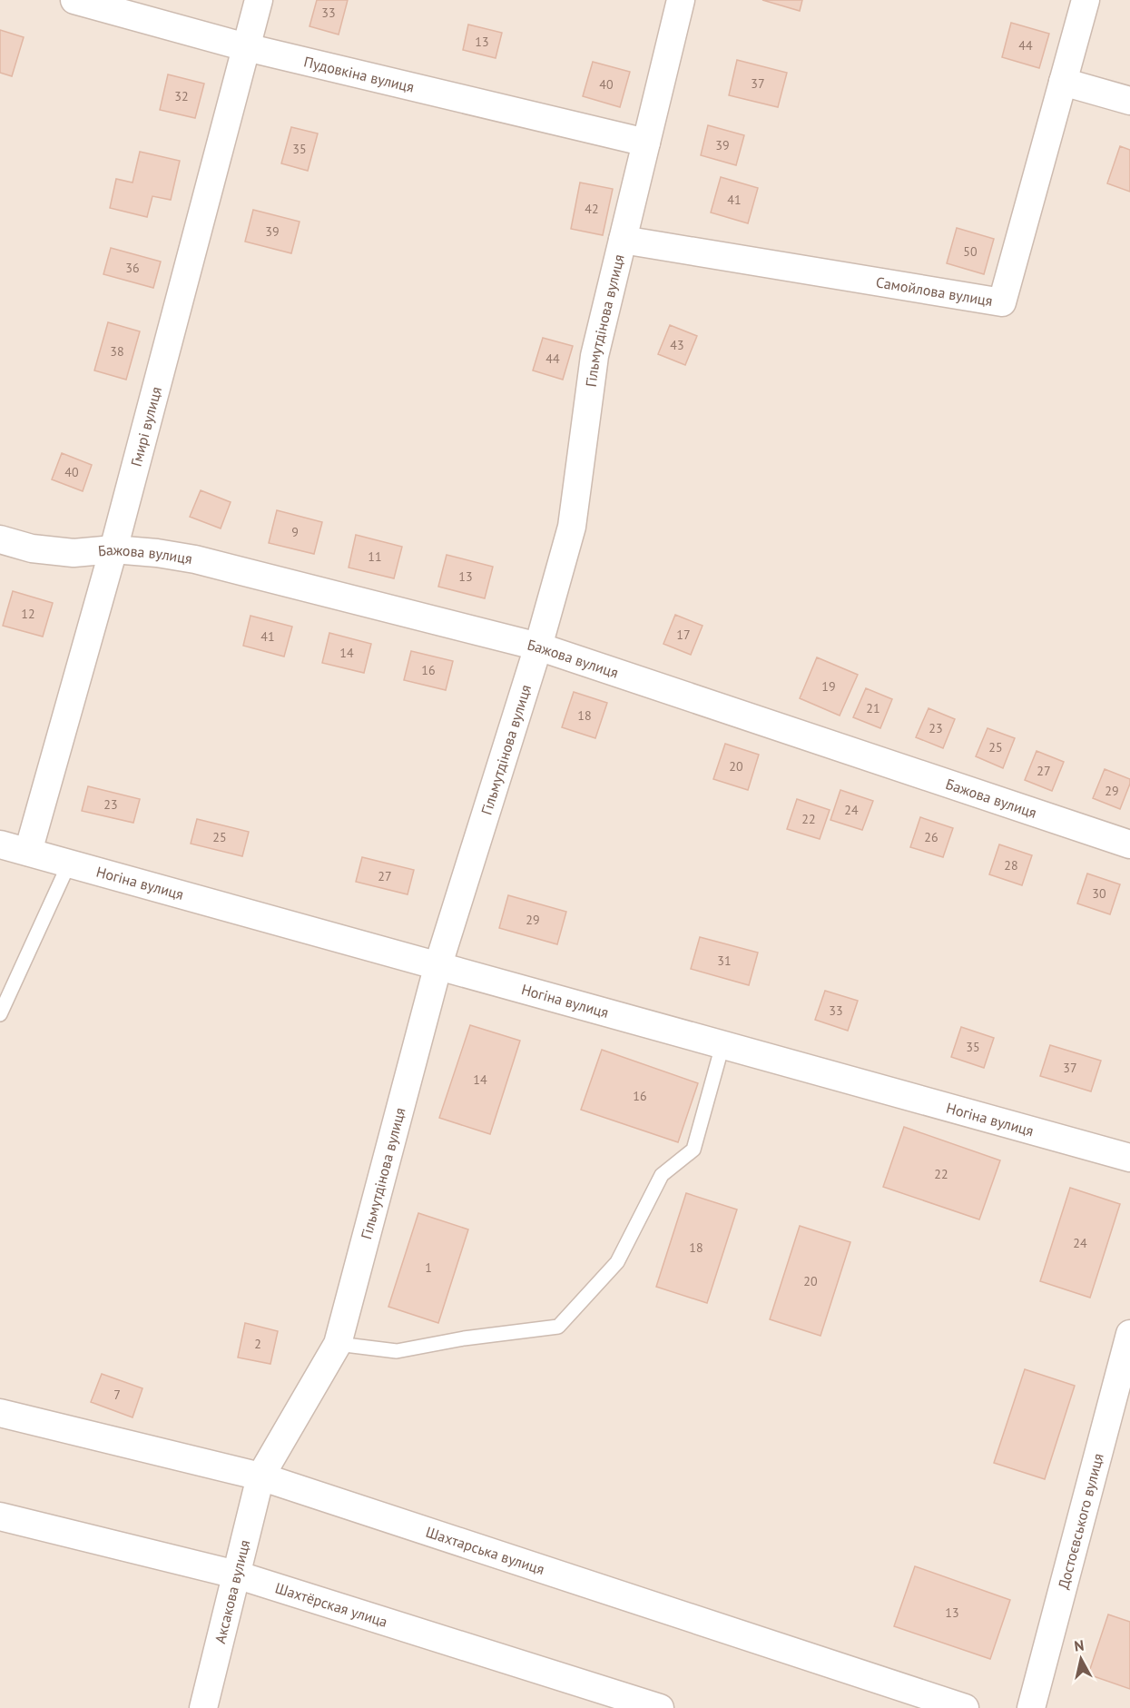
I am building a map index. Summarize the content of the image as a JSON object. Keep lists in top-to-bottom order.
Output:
{
  "streets": {
    "street": [
      "Пудовкіна вулиця",
      "Самойлова вулиця",
      "Гільмутдінова вулиця",
      "Гмирі вулиця",
      "Бажова вулиця",
      "Ногіна вулиця",
      "Достоєвського вулиця",
      "Шахтарська вулиця",
      "Аксакова вулиця",
      "Шахтёрская улица"
    ]
  },
  "crossings": [
    ["Пудовкіна вулиця", "Гільмутдінова вулиця"],
    ["Пудовкіна вулиця", "Гмирі вулиця"],
    ["Самойлова вулиця", "Гільмутдінова вулиця"],
    ["Гільмутдінова вулиця", "Бажова вулиця"],
    ["Гільмутдінова вулиця", "Ногіна вулиця"],
    ["Гільмутдінова вулиця", "Шахтарська вулиця"],
    ["Гільмутдінова вулиця", "Аксакова вулиця"],
    ["Гмирі вулиця", "Бажова вулиця"],
    ["Гмирі вулиця", "Ногіна вулиця"],
    ["Шахтарська вулиця", "Аксакова вулиця"],
    ["Аксакова вулиця", "Шахтёрская улица"]
  ],
  "house_numbers": [
    "33",
    "13",
    "44",
    "37",
    "40",
    "32",
    "39",
    "35",
    "41",
    "42",
    "39",
    "50",
    "36",
    "43",
    "38",
    "44",
    "40",
    "9",
    "11",
    "13",
    "12",
    "17",
    "41",
    "14",
    "16",
    "19",
    "21",
    "18",
    "23",
    "25",
    "20",
    "27",
    "29",
    "23",
    "24",
    "22",
    "25",
    "26",
    "28",
    "27",
    "30",
    "29",
    "31",
    "33",
    "35",
    "37",
    "14",
    "16",
    "22",
    "24",
    "18",
    "1",
    "20",
    "2",
    "7",
    "13"
  ],
  "north": "top"
}
